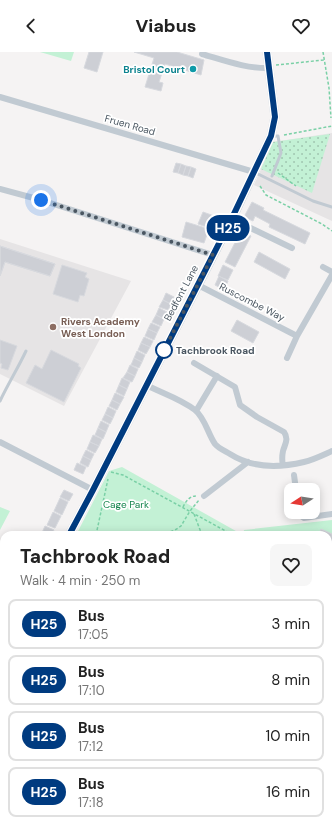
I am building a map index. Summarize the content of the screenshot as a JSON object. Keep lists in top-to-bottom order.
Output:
{
  "streets": {
    "main road": ["Bedfont Lane"],
    "street": ["Fruen Road", "Ruscombe Way"]
  },
  "crossings": [
    ["Fruen Road", "Bedfont Lane"],
    ["Bedfont Lane", "Ruscombe Way"]
  ],
  "parks": ["Cage Park"],
  "places": ["Bristol Court", "Rivers Academy West London", "Tachbrook Road"],
  "lines": ["bus line H25"],
  "north": "left",
  "page": {
    "header": "Viabus",
    "on_map": "H25",
    "heading": ["Tachbrook Road", "Walk · 4 min · 250 m"],
    "list": [
      {
        "mark": "H25",
        "name": "Bus",
        "note": "17:05",
        "value": "3 min"
      },
      {
        "mark": "H25",
        "name": "Bus",
        "note": "17:10",
        "value": "8 min"
      },
      {
        "mark": "H25",
        "name": "Bus",
        "note": "17:12",
        "value": "10 min"
      },
      {
        "mark": "H25",
        "name": "Bus",
        "note": "17:18",
        "value": "16 min"
      }
    ]
  }
}
